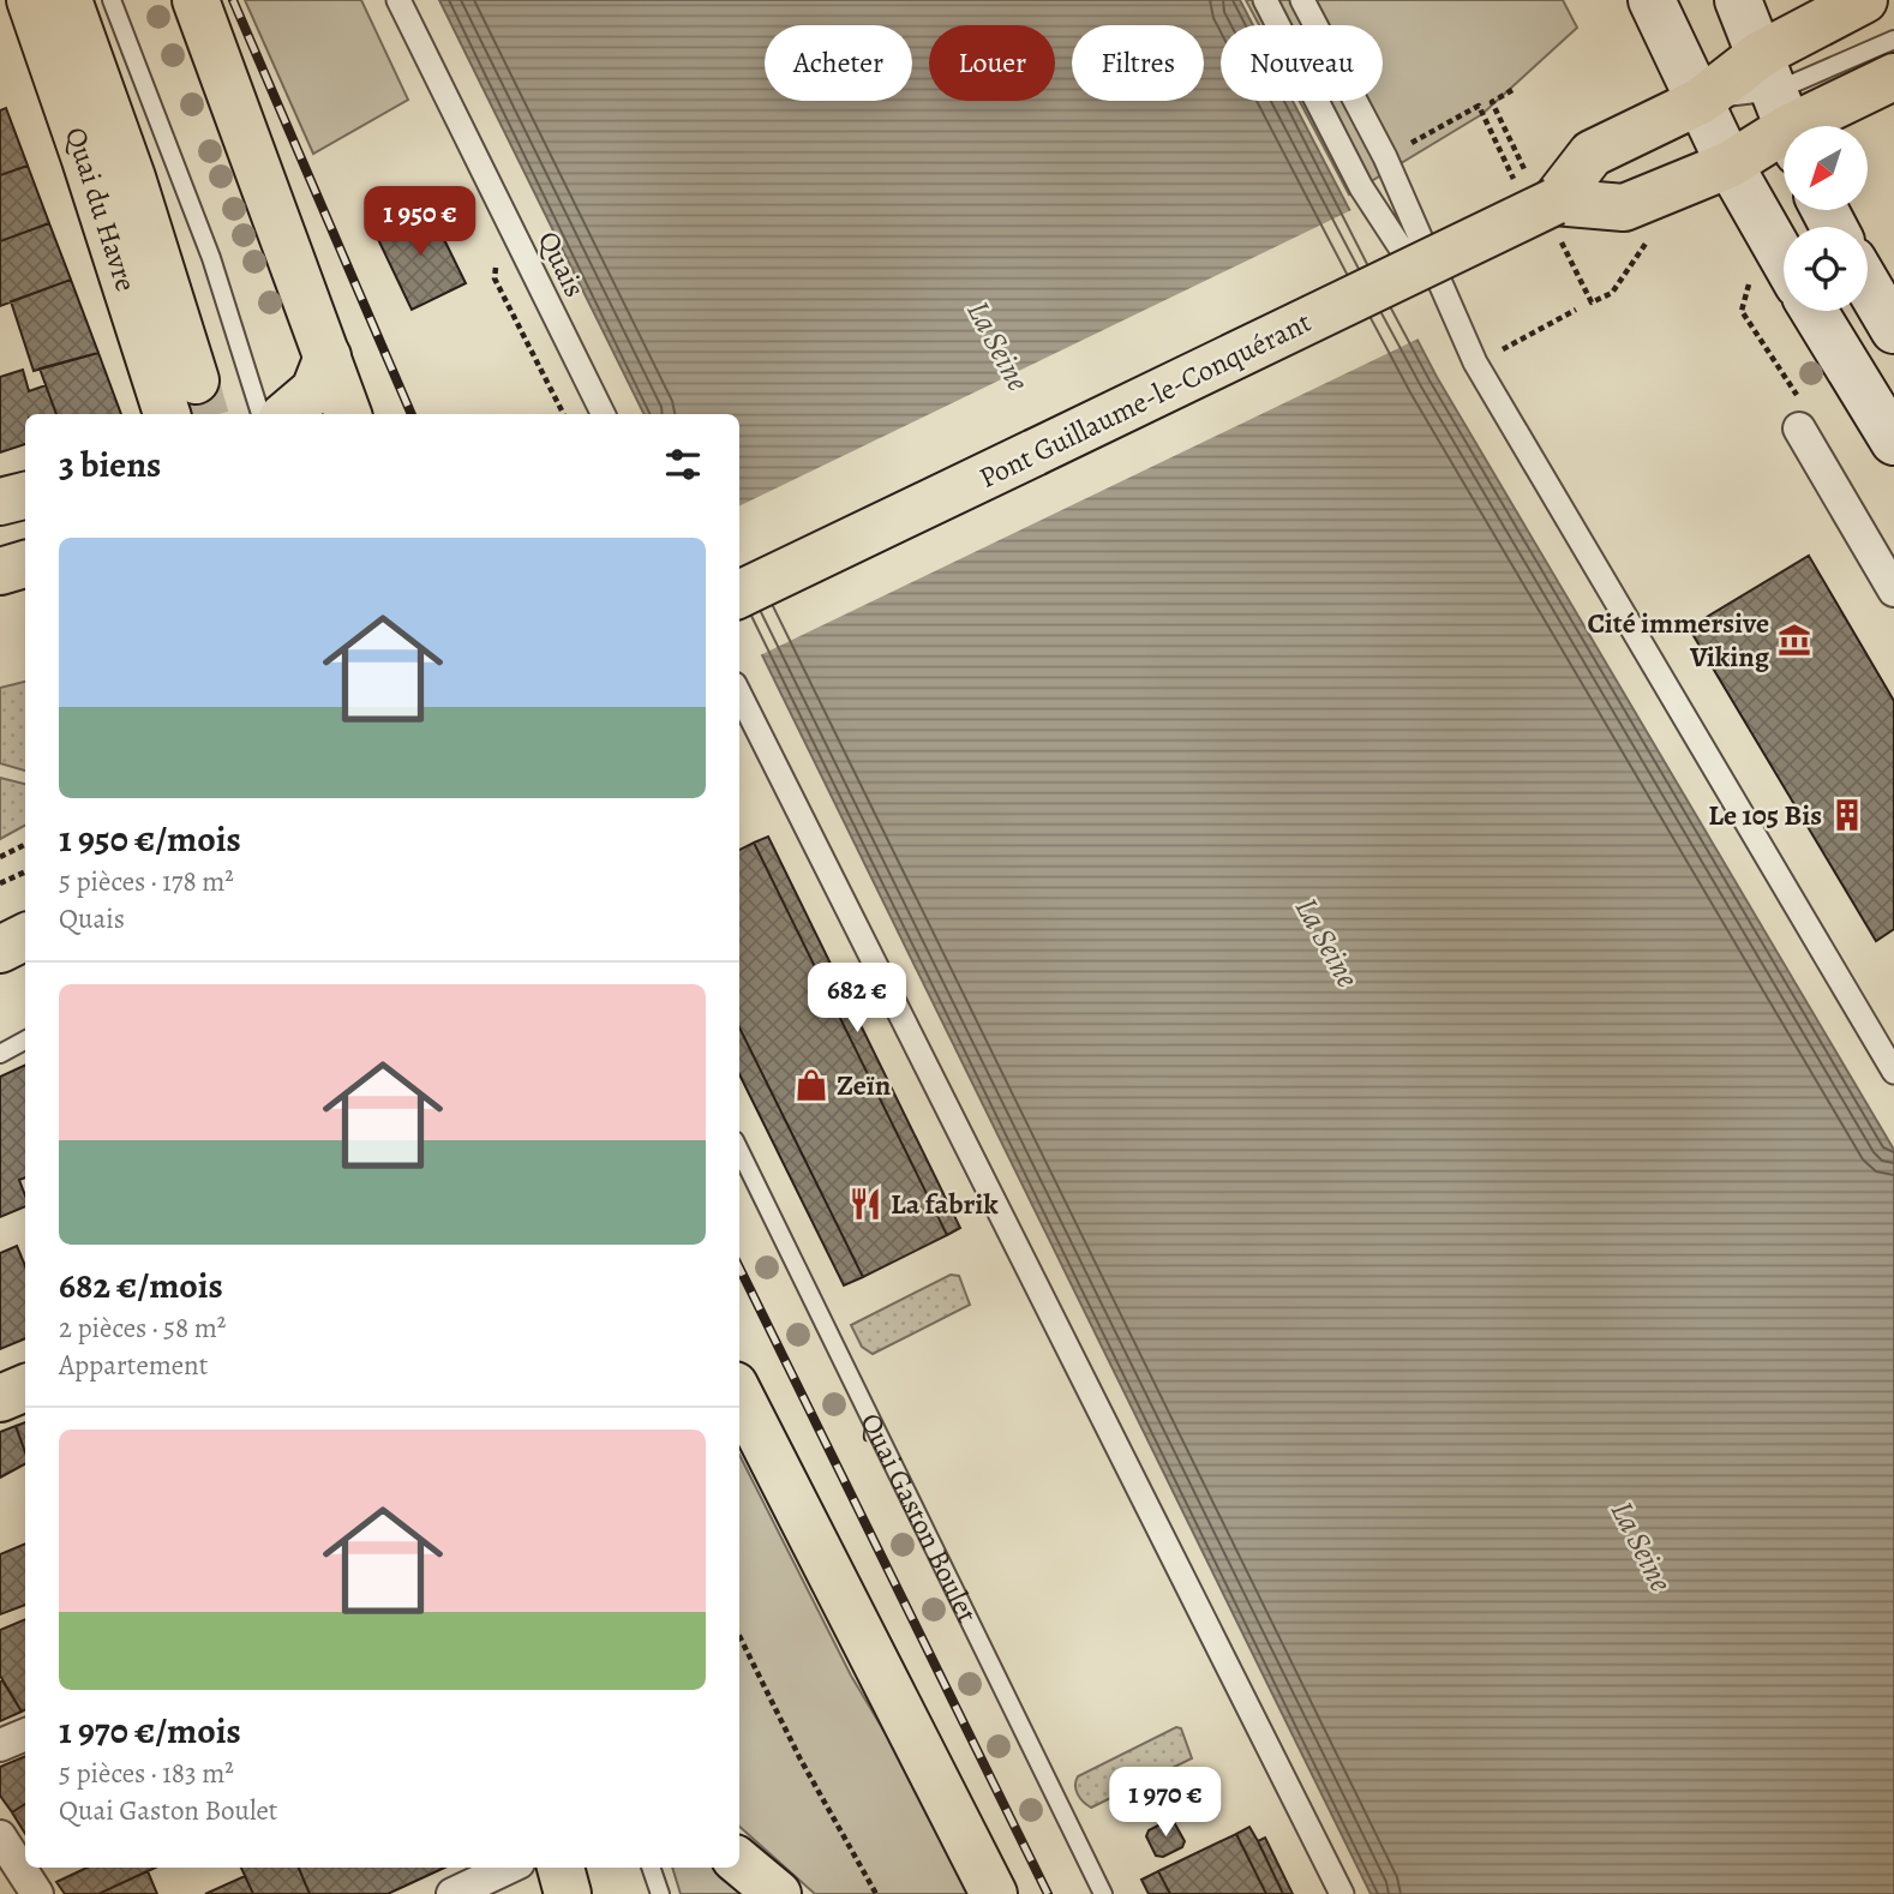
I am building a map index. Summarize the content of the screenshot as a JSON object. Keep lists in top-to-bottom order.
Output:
{
  "streets": {
    "main road": ["Quai du Havre", "Pont Guillaume-le-Conquérant"],
    "street": ["Quais"],
    "lane": ["Quai Gaston Boulet"]
  },
  "water": ["La Seine"],
  "places": {
    "museum": ["Cité immersive Viking"],
    "building": ["Le 105 Bis"],
    "shop": ["Zeïn"],
    "restaurant": ["La fabrik"]
  },
  "north": "bottom left",
  "page": {
    "chip": [
      "Acheter",
      "Louer",
      "Filtres",
      "Nouveau"
    ],
    "price": ["1 950 €", "682 €", "1 970 €"],
    "heading": "3 biens",
    "list": [
      {
        "name": "1 950 €/mois",
        "note": "5 pièces · 178 m² · Quais"
      },
      {
        "name": "682 €/mois",
        "note": "2 pièces · 58 m² · Appartement"
      },
      {
        "name": "1 970 €/mois",
        "note": "5 pièces · 183 m² · Quai Gaston Boulet"
      }
    ]
  }
}
